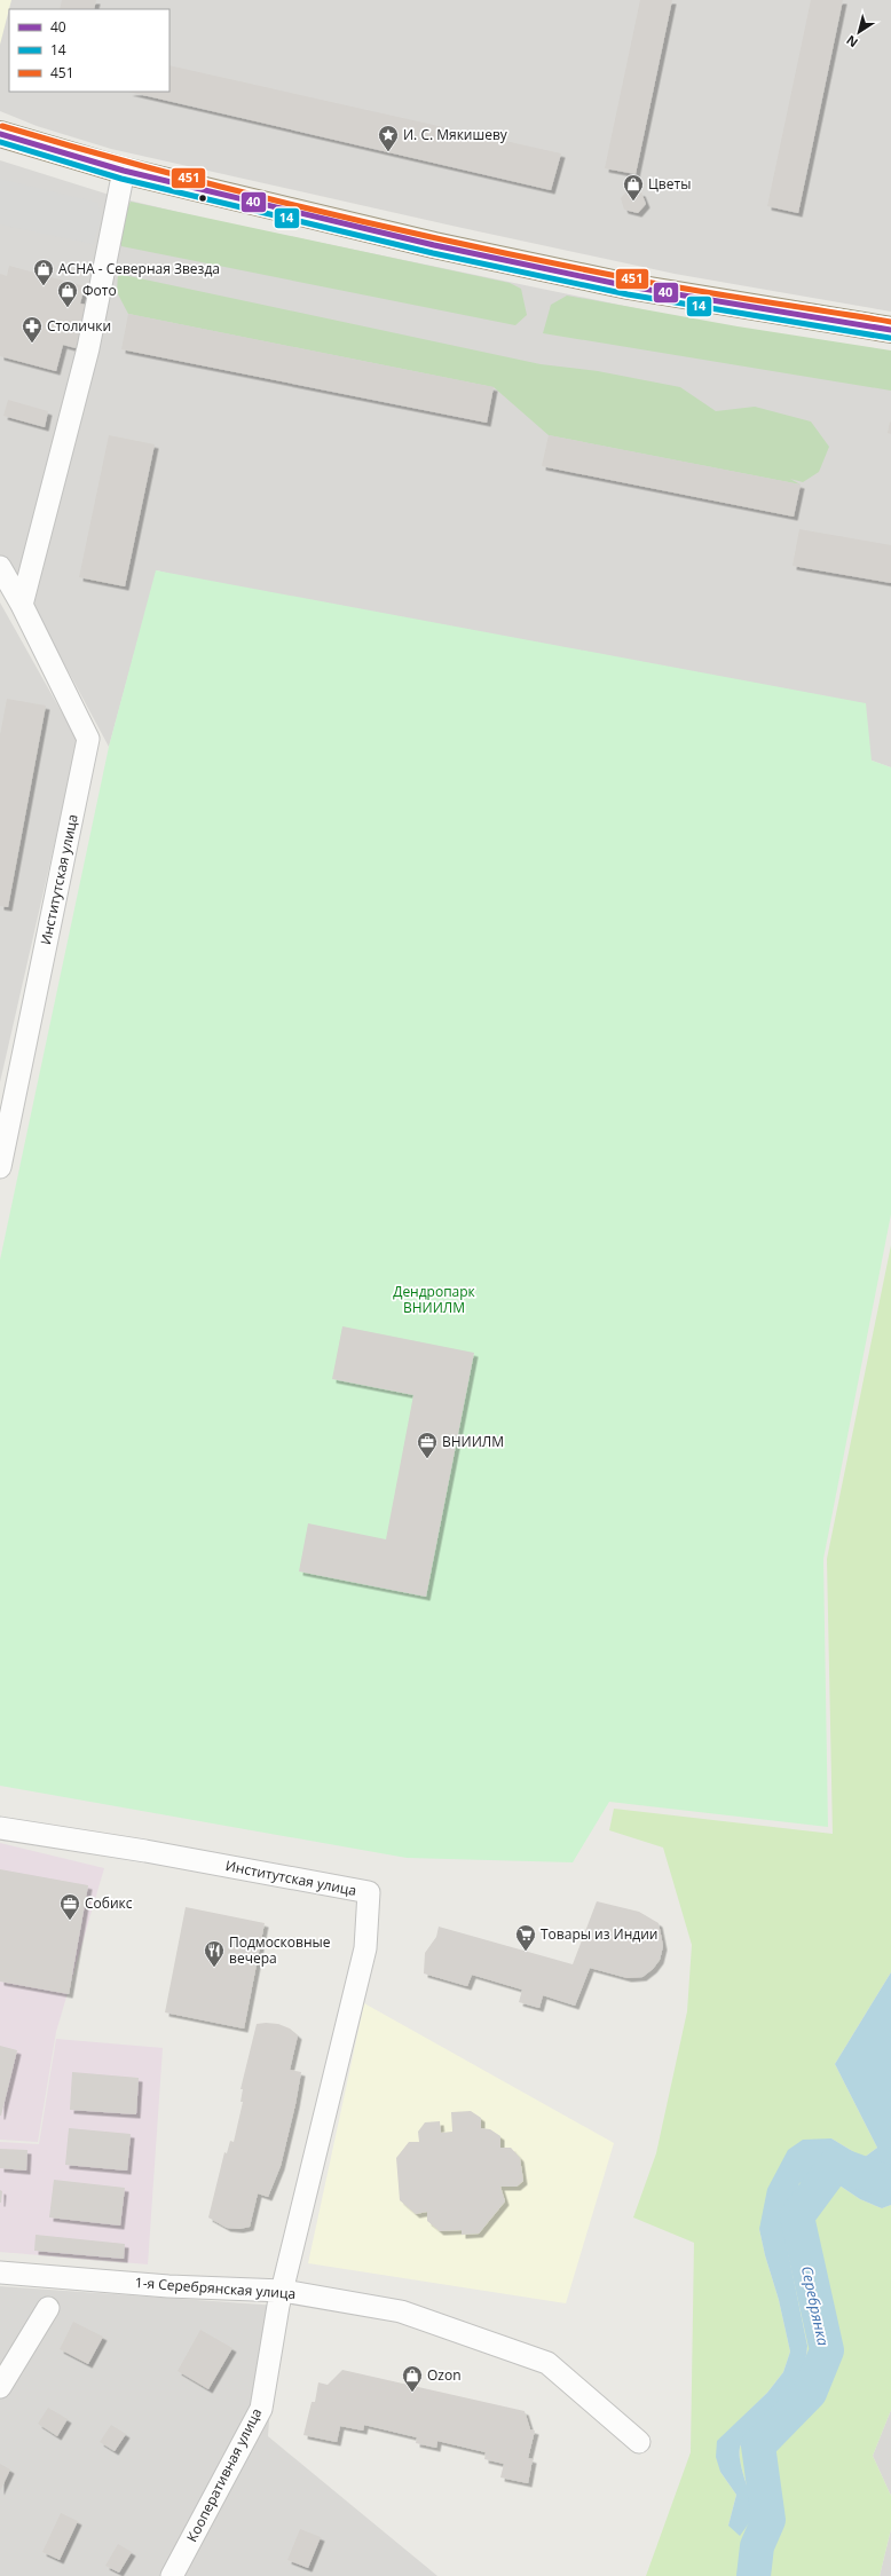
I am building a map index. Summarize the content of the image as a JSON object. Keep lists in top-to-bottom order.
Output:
{
  "streets": {
    "street": ["Институтская улица", "1-я Серебрянская улица", "Кооперативная улица"]
  },
  "crossings": [
    ["Институтская улица", "1-я Серебрянская улица"],
    ["Институтская улица", "Кооперативная улица"],
    ["1-я Серебрянская улица", "Кооперативная улица"]
  ],
  "water": ["Серебрянка"],
  "parks": ["Дендропарк ВНИИЛМ"],
  "places": {
    "place": ["И. С. Мякишеву"],
    "shop": [
      "Цветы",
      "АСНА - Северная Звезда",
      "Фото",
      "Ozon"
    ],
    "pharmacy": ["Столички"],
    "office": ["ВНИИЛМ", "Собикс"],
    "supermarket": ["Товары из Индии"],
    "restaurant": ["Подмосковные вечера"]
  },
  "lines": ["transit line 451", "transit line 40", "transit line 14"],
  "legend": ["40", "14", "451"],
  "north": "bottom left"
}
